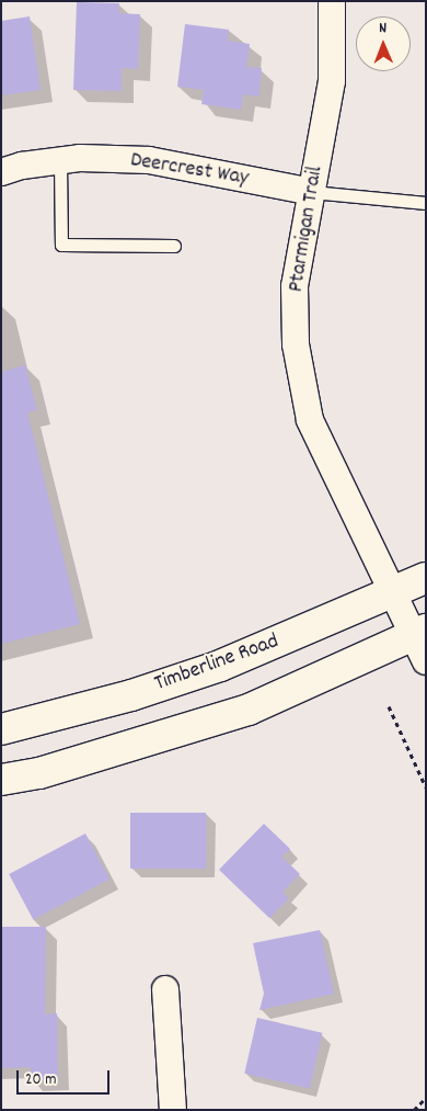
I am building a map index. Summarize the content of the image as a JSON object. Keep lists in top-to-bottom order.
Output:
{
  "streets": {
    "street": ["Deercrest Way", "Ptarmigan Trail", "Timberline Road"]
  },
  "crossings": [
    ["Deercrest Way", "Ptarmigan Trail"],
    ["Ptarmigan Trail", "Timberline Road"]
  ],
  "scale_bar": "20 m",
  "north": "top"
}
